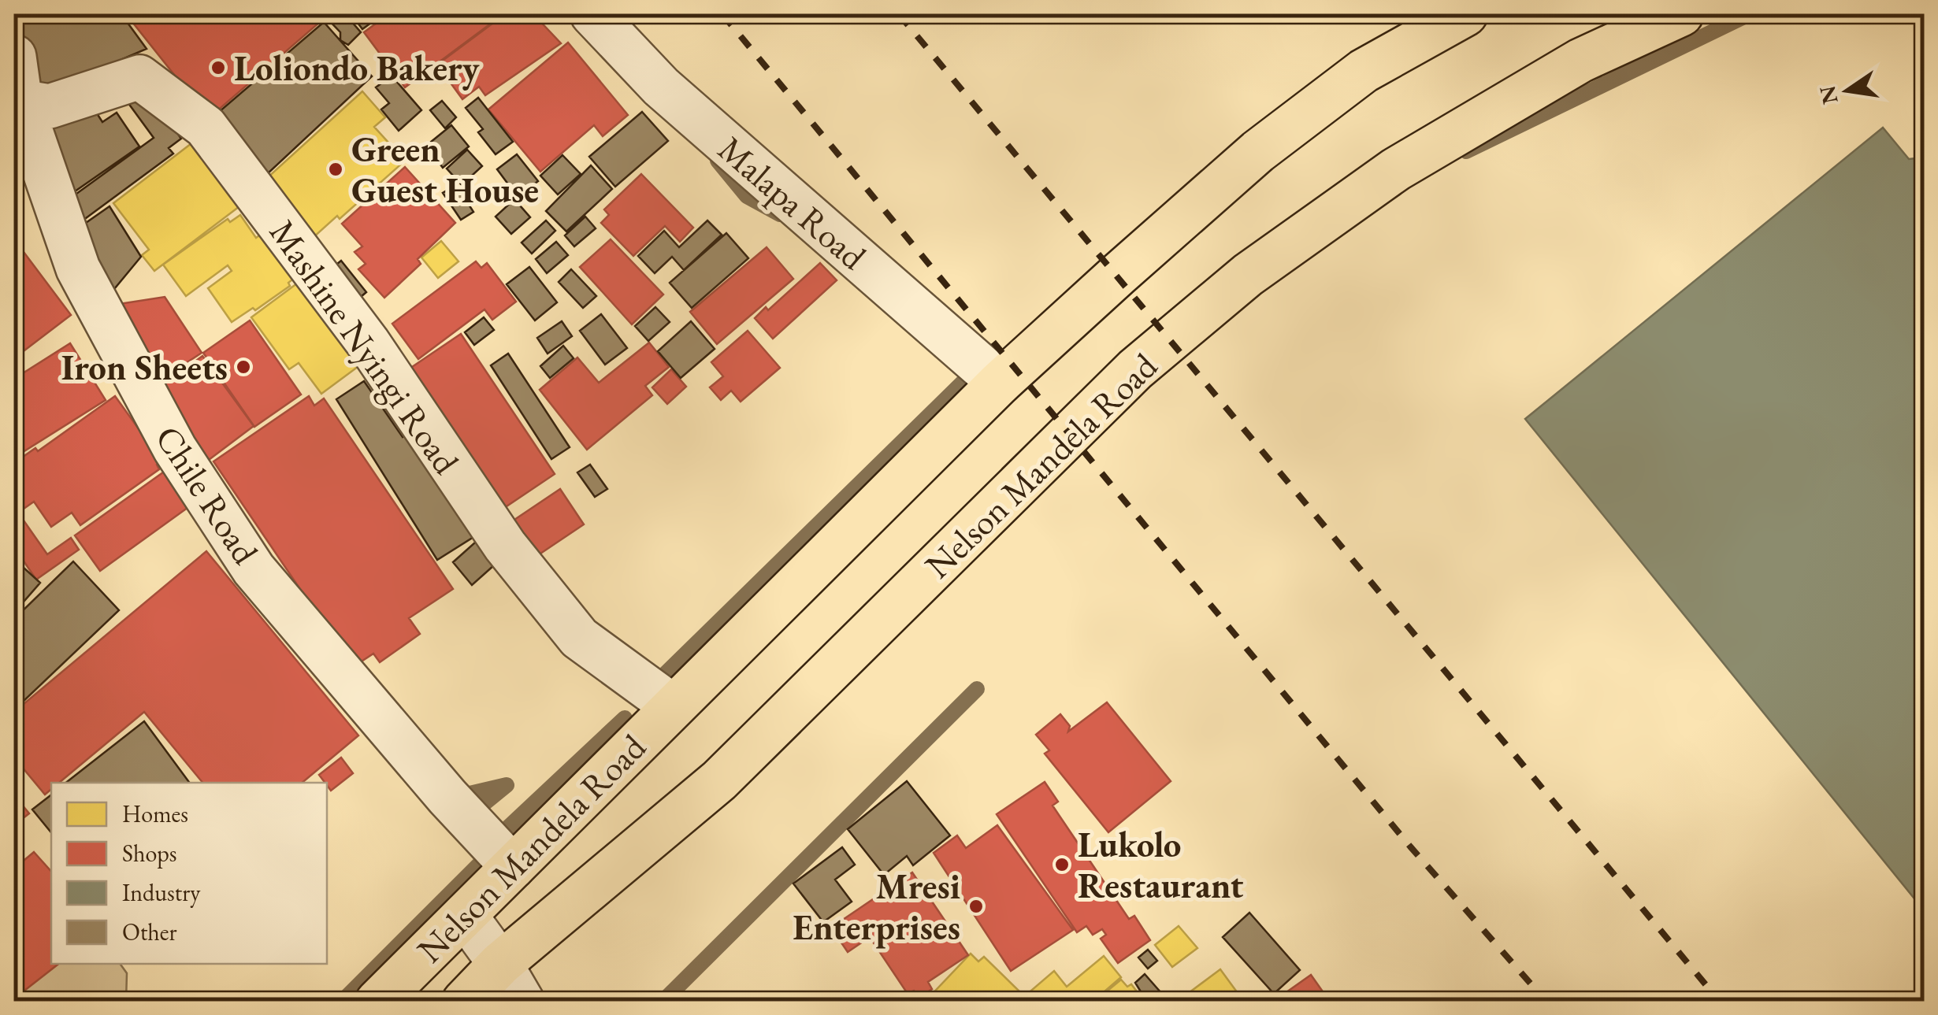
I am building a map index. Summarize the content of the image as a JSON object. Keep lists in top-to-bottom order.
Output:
{
  "streets": {
    "main road": ["Nelson Mandela Road"],
    "street": ["Malapa Road", "Mashine Nyingi Road", "Chile Road"]
  },
  "crossings": [
    ["Malapa Road", "Nelson Mandela Road"],
    ["Mashine Nyingi Road", "Nelson Mandela Road"],
    ["Mashine Nyingi Road", "Chile Road"],
    ["Nelson Mandela Road", "Chile Road"]
  ],
  "places": [
    "Loliondo Bakery",
    "Green Guest House",
    "Iron Sheets",
    "Lukolo Restaurant",
    "Mresi Enterprises"
  ],
  "legend": [
    "Homes",
    "Shops",
    "Industry",
    "Other"
  ],
  "north": "left"
}
